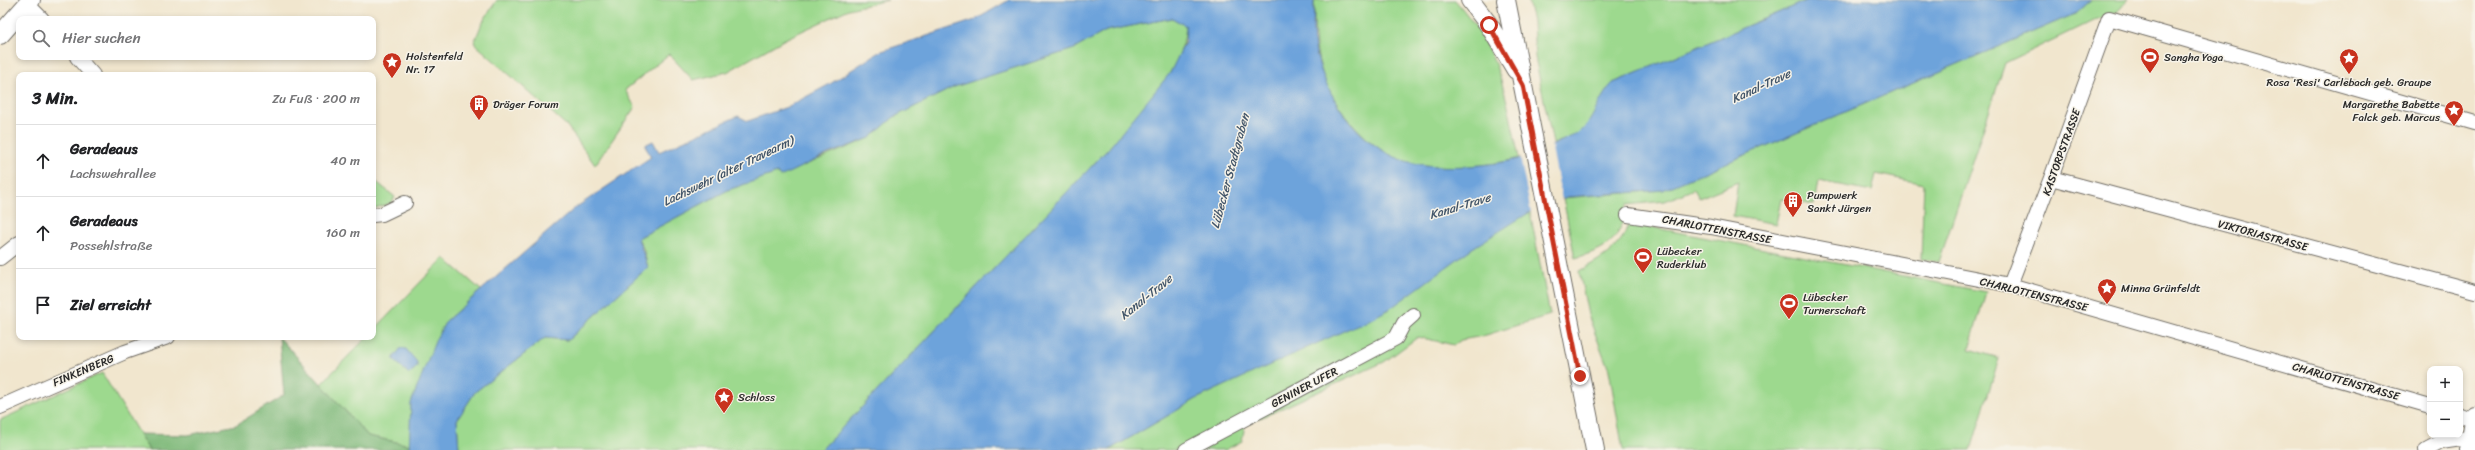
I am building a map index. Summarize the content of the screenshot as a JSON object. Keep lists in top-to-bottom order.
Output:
{
  "streets": {
    "street": [
      "KASTORPSTRASSE",
      "CHARLOTTENSTRASSE",
      "VIKTORIASTRASSE",
      "FINKENBERG",
      "GENINER UFER"
    ]
  },
  "crossings": [
    ["KASTORPSTRASSE", "CHARLOTTENSTRASSE"],
    ["KASTORPSTRASSE", "VIKTORIASTRASSE"]
  ],
  "water": ["Kanal-Trave", "Lachswehr (alter Travearm)", "Lübecker Stadtgraben"],
  "places": {
    "sports": ["Sangha Yoga", "Lübecker Ruderklub", "Lübecker Turnerschaft"],
    "place": [
      "Rosa 'Resi' Carlebach geb. Graupe",
      "Holstenfeld Nr. 17",
      "Margarethe Babette Falck geb. Marcus",
      "Minna Grünfeldt",
      "Schloss"
    ],
    "building": ["Dräger Forum", "Pumpwerk Sankt Jürgen"]
  },
  "page": {
    "search": "Hier suchen",
    "heading": ["3 Min.", "Zu Fuß · 200 m"],
    "list": [
      ["Geradeaus", "Lachswehrallee", "40 m"],
      ["Geradeaus", "Possehlstraße", "160 m"],
      "Ziel erreicht"
    ],
    "map_buttons": ["+", "−"]
  }
}
